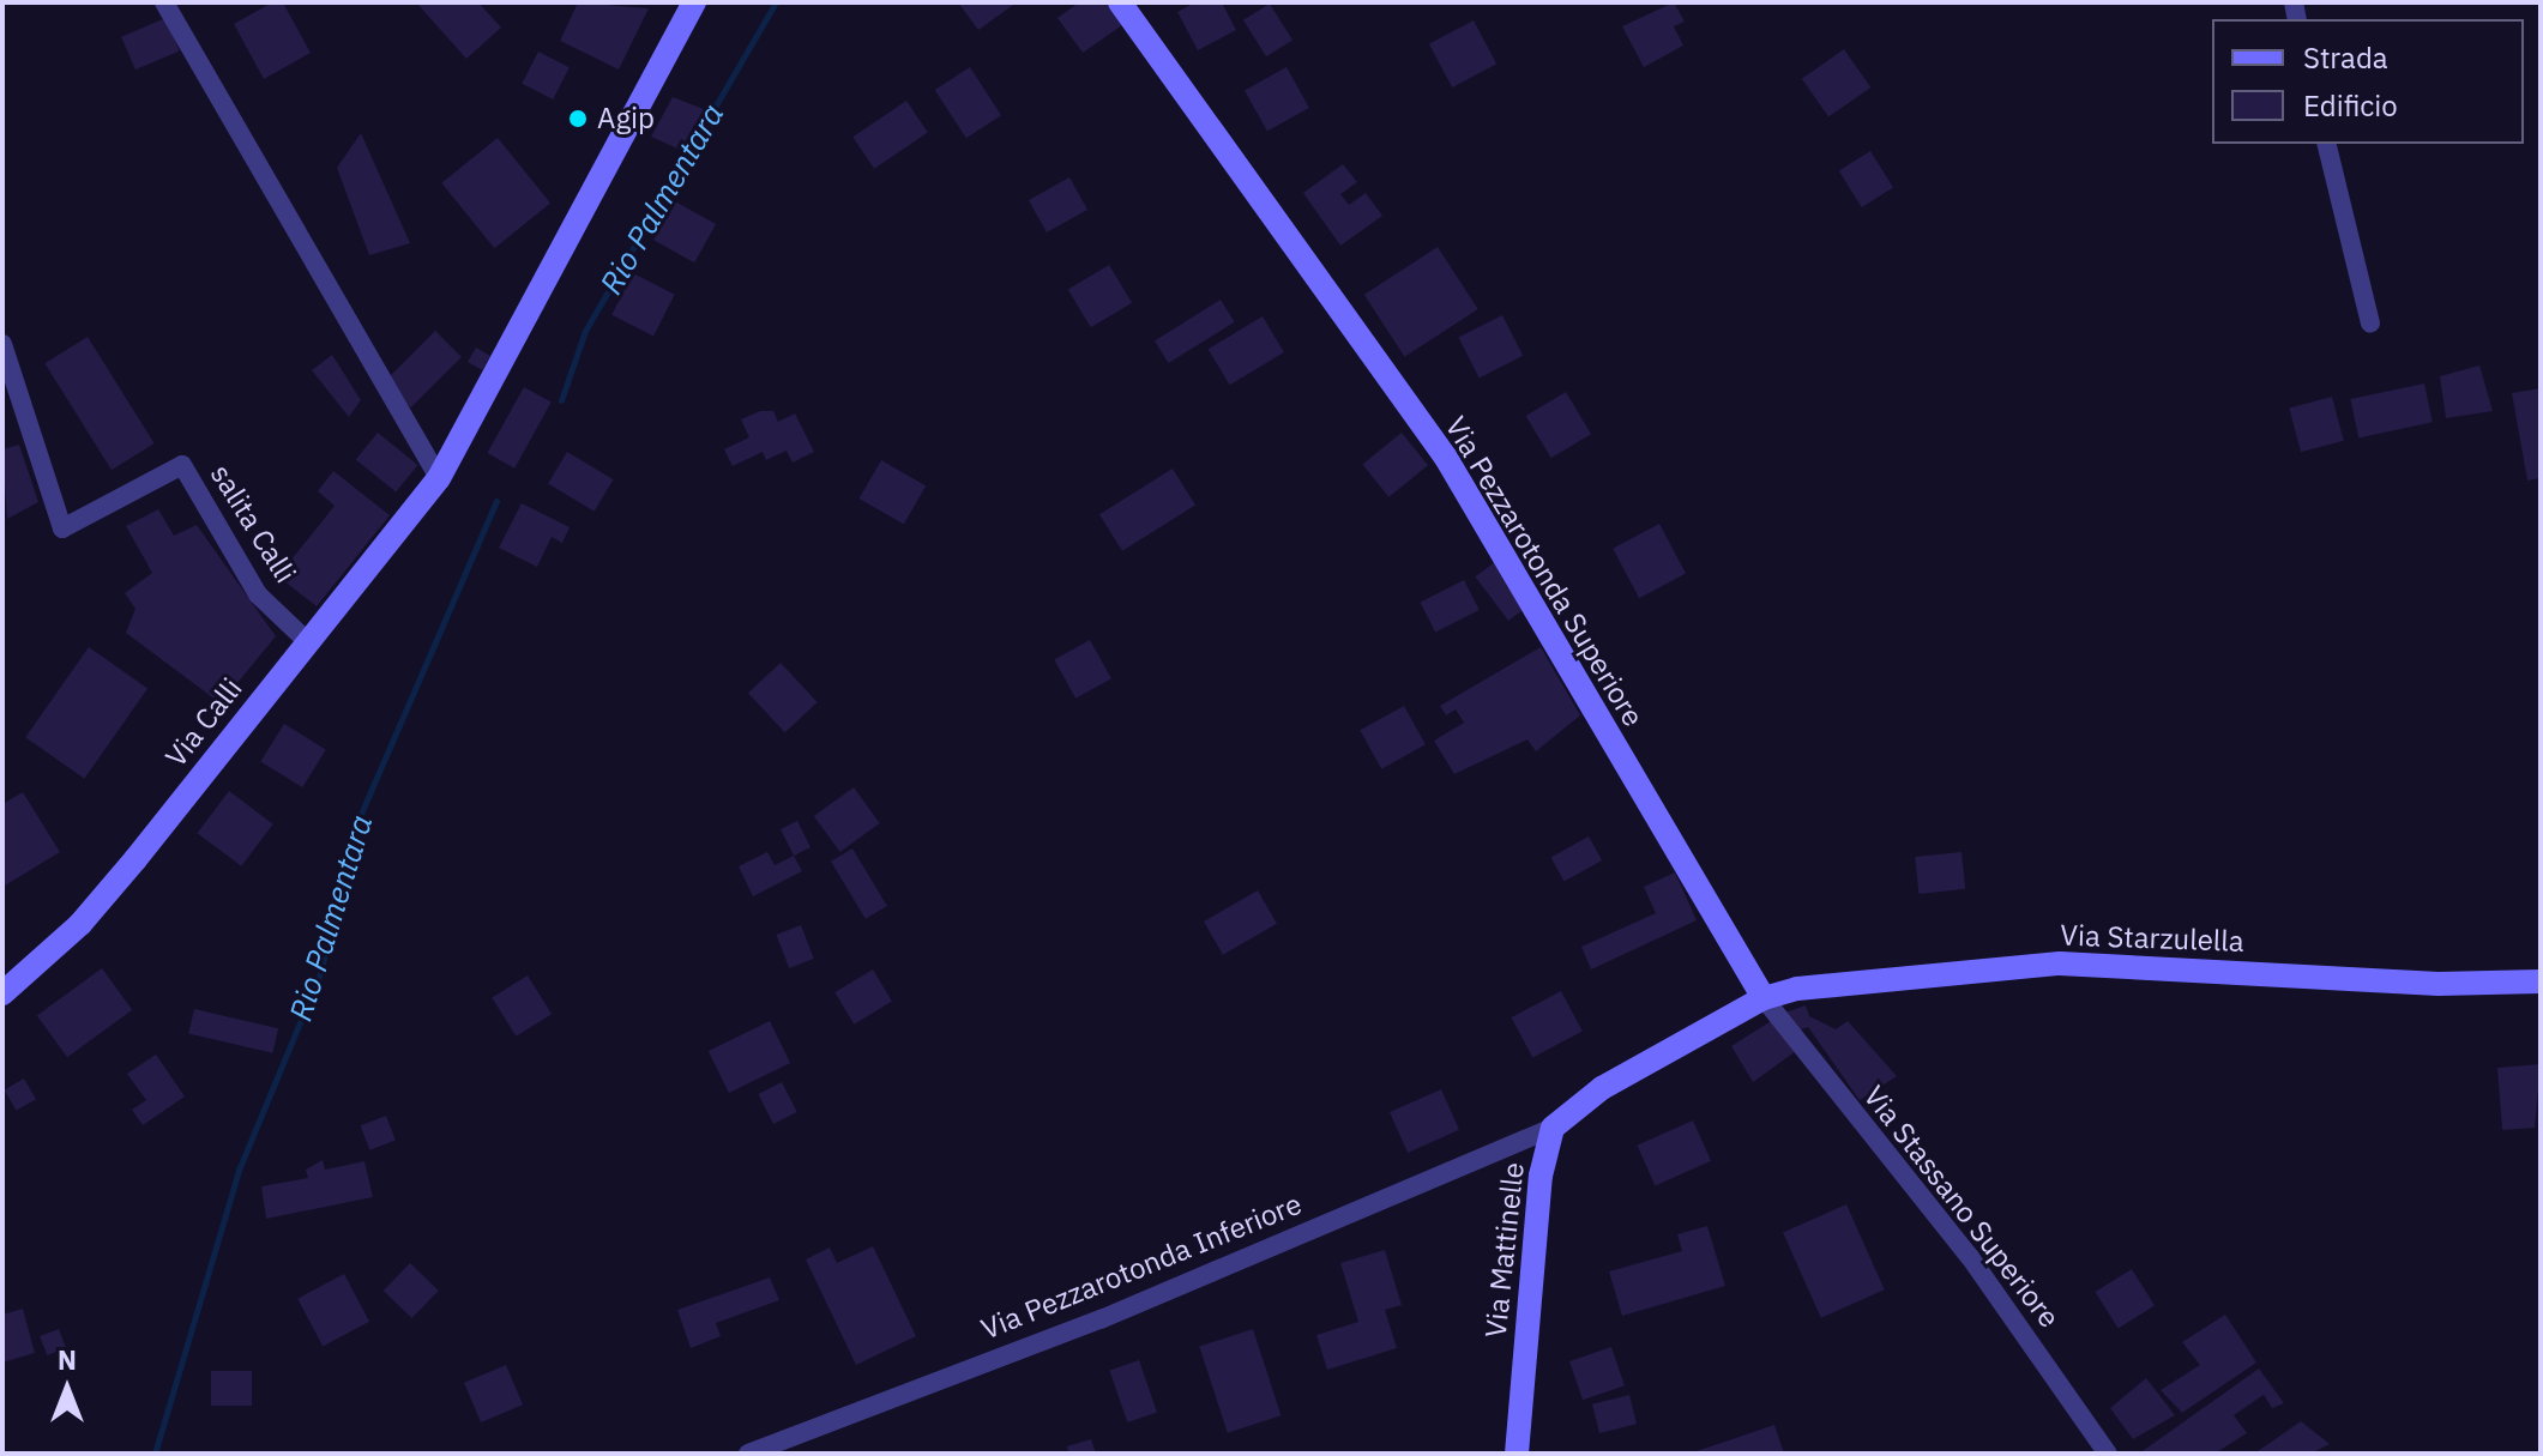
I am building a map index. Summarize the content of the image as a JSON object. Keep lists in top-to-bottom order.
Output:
{
  "streets": {
    "street": [
      "salita Calli",
      "Via Pezzarotonda Superiore",
      "Via Calli",
      "Via Starzulella",
      "Via Stassano Superiore",
      "Via Mattinelle",
      "Via Pezzarotonda Inferiore"
    ]
  },
  "crossings": [
    ["salita Calli", "Via Calli"],
    ["Via Pezzarotonda Superiore", "Via Starzulella"],
    ["Via Pezzarotonda Superiore", "Via Stassano Superiore"],
    ["Via Pezzarotonda Superiore", "Via Mattinelle"],
    ["Via Starzulella", "Via Stassano Superiore"],
    ["Via Starzulella", "Via Mattinelle"],
    ["Via Stassano Superiore", "Via Mattinelle"],
    ["Via Mattinelle", "Via Pezzarotonda Inferiore"]
  ],
  "water": ["Rio Palmentara"],
  "places": ["Agip"],
  "legend": ["Strada", "Edificio"],
  "north": "top"
}
